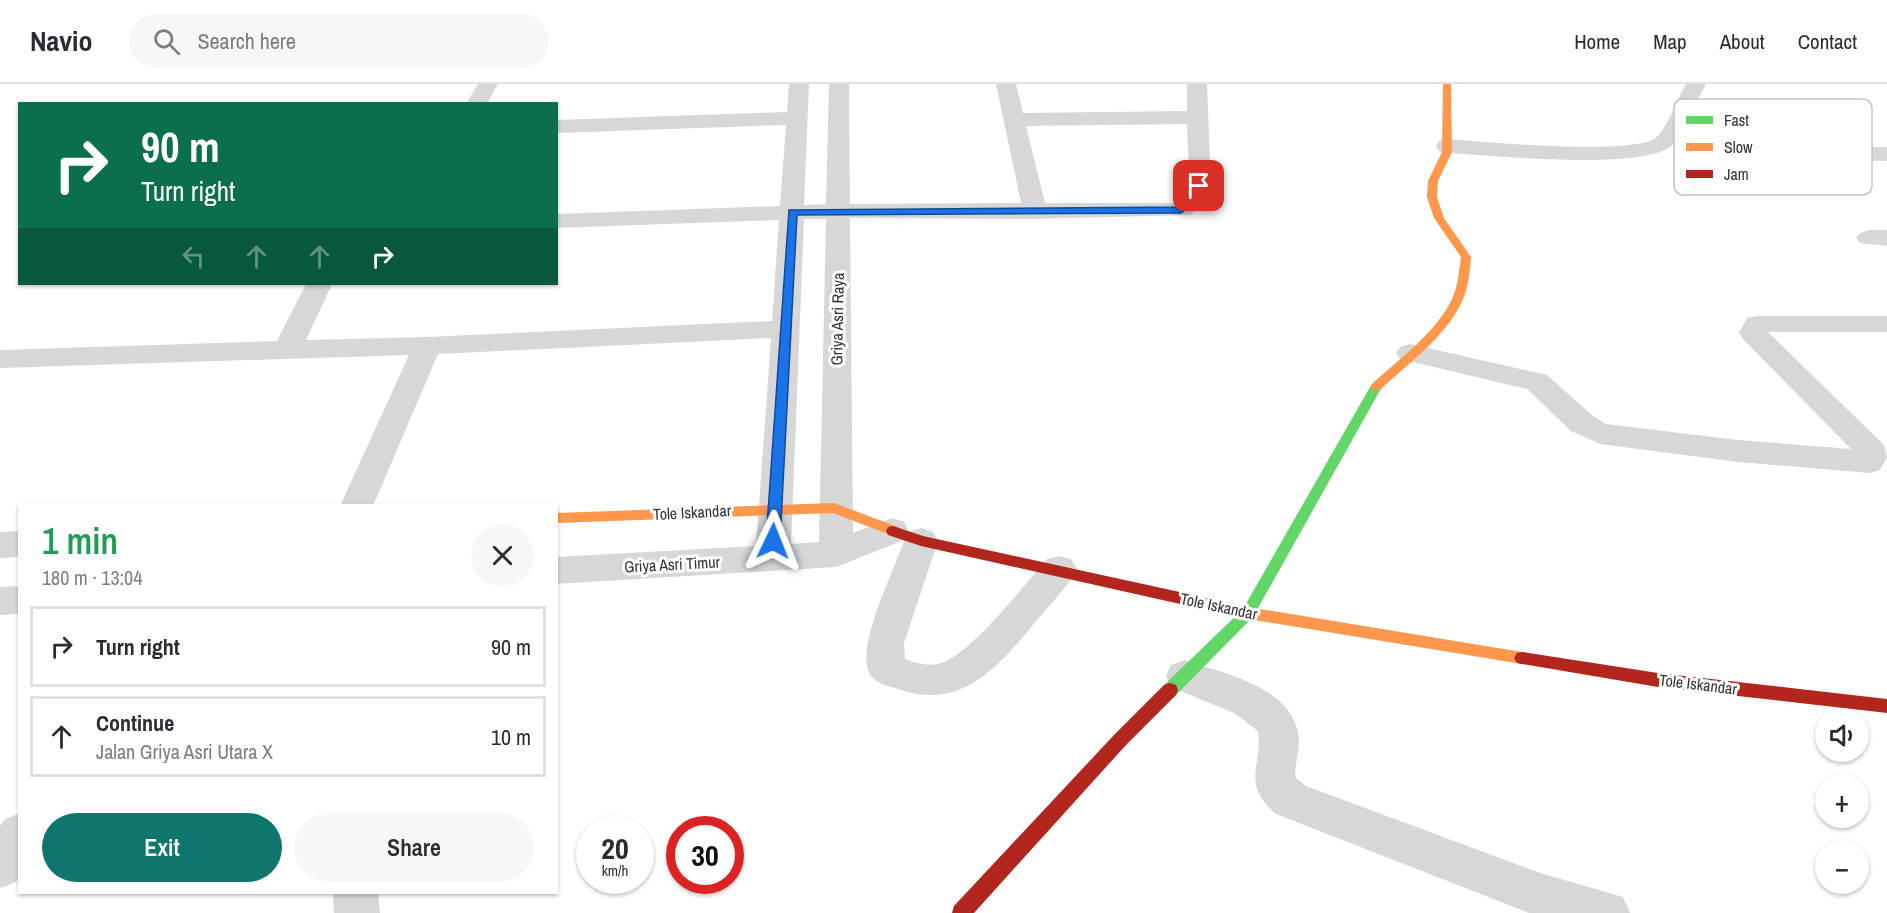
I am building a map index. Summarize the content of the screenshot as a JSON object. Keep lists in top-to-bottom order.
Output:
{
  "streets": {
    "street": ["Griya Asri Raya", "Tole Iskandar", "Griya Asri Timur"]
  },
  "crossings": [
    ["Griya Asri Raya", "Tole Iskandar"],
    ["Griya Asri Raya", "Griya Asri Timur"],
    ["Tole Iskandar", "Griya Asri Timur"]
  ],
  "legend": ["Fast", "Slow", "Jam"],
  "page": {
    "header": "Navio",
    "search": "Search here",
    "nav": [
      "Home",
      "Map",
      "About",
      "Contact"
    ],
    "turn": ["90 m", "Turn right"],
    "heading": ["1 min", "180 m · 13:04"],
    "list": [
      {
        "name": "Turn right",
        "value": "90 m"
      },
      {
        "name": "Continue",
        "note": "Jalan Griya Asri Utara X",
        "value": "10 m"
      }
    ],
    "map_buttons": ["+", "−"],
    "buttons": ["Exit", "Share"],
    "speed": "20 km/h",
    "limit": "30"
  }
}
